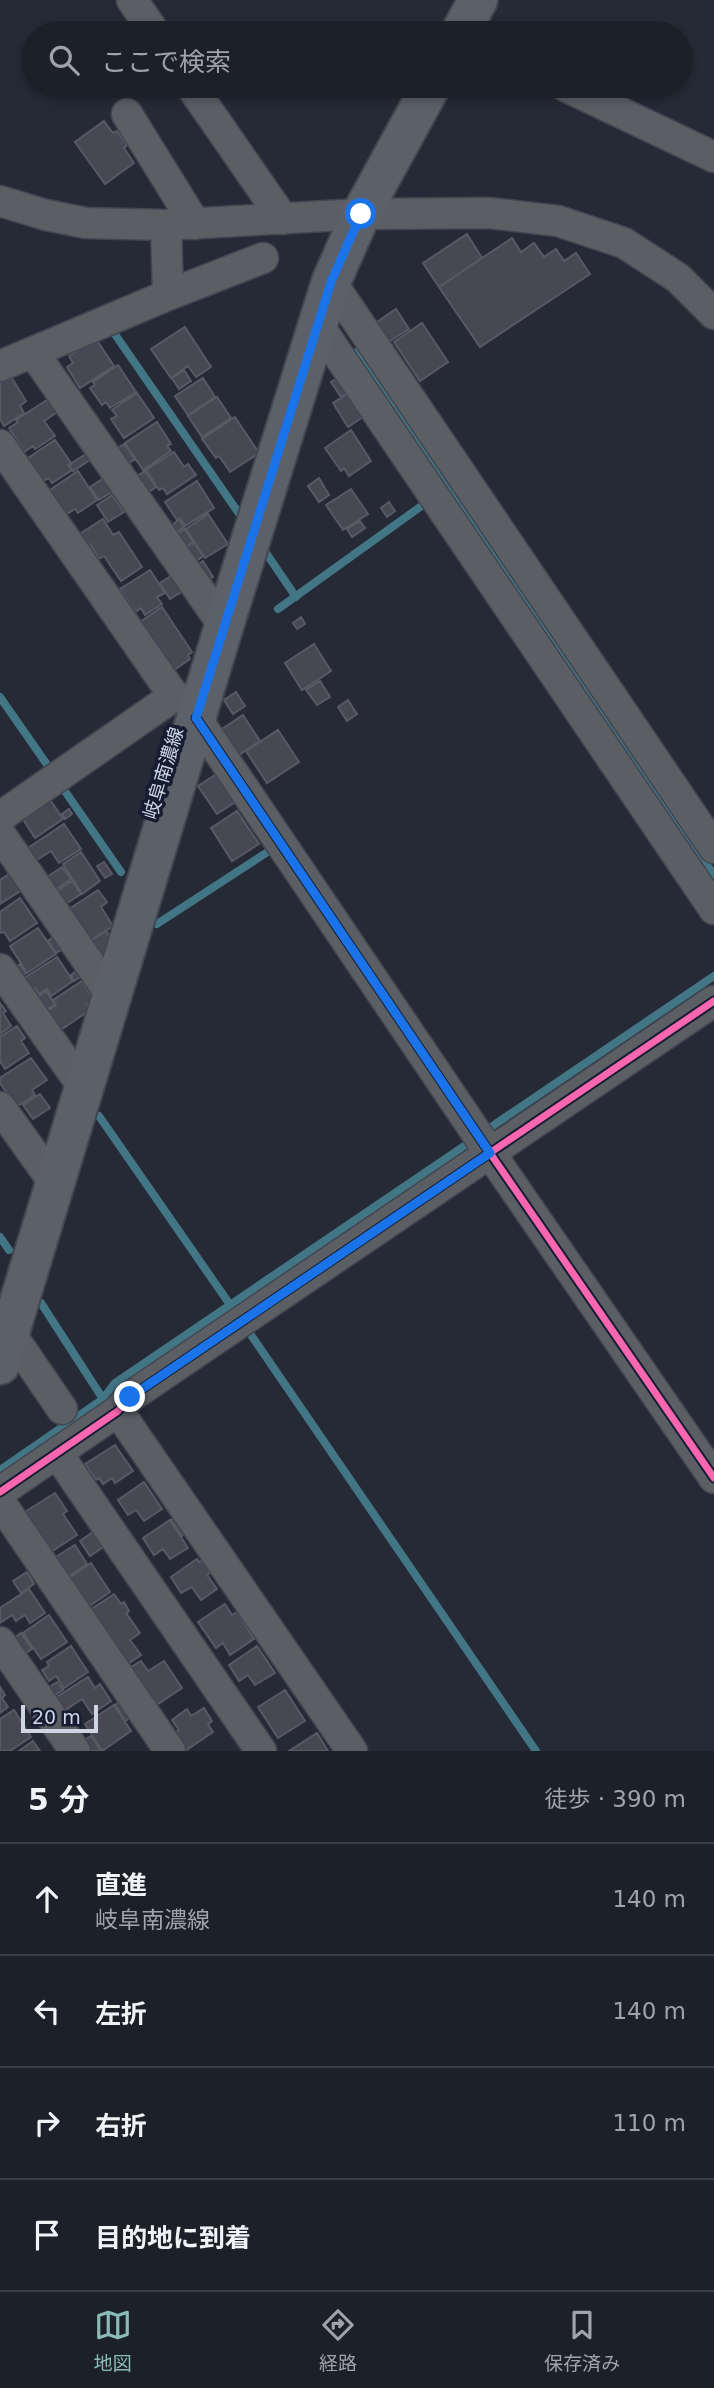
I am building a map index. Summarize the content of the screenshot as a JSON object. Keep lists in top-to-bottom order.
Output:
{
  "streets": {
    "main road": ["岐阜南濃線"]
  },
  "scale_bar": "20 m",
  "page": {
    "search": "ここで検索",
    "scale": "20 m",
    "heading": ["5 分", "徒歩 · 390 m"],
    "list": [
      ["直進", "岐阜南濃線", "140 m"],
      ["左折", "140 m"],
      ["右折", "110 m"],
      "目的地に到着"
    ],
    "nav": ["地図", "経路", "保存済み"]
  }
}
